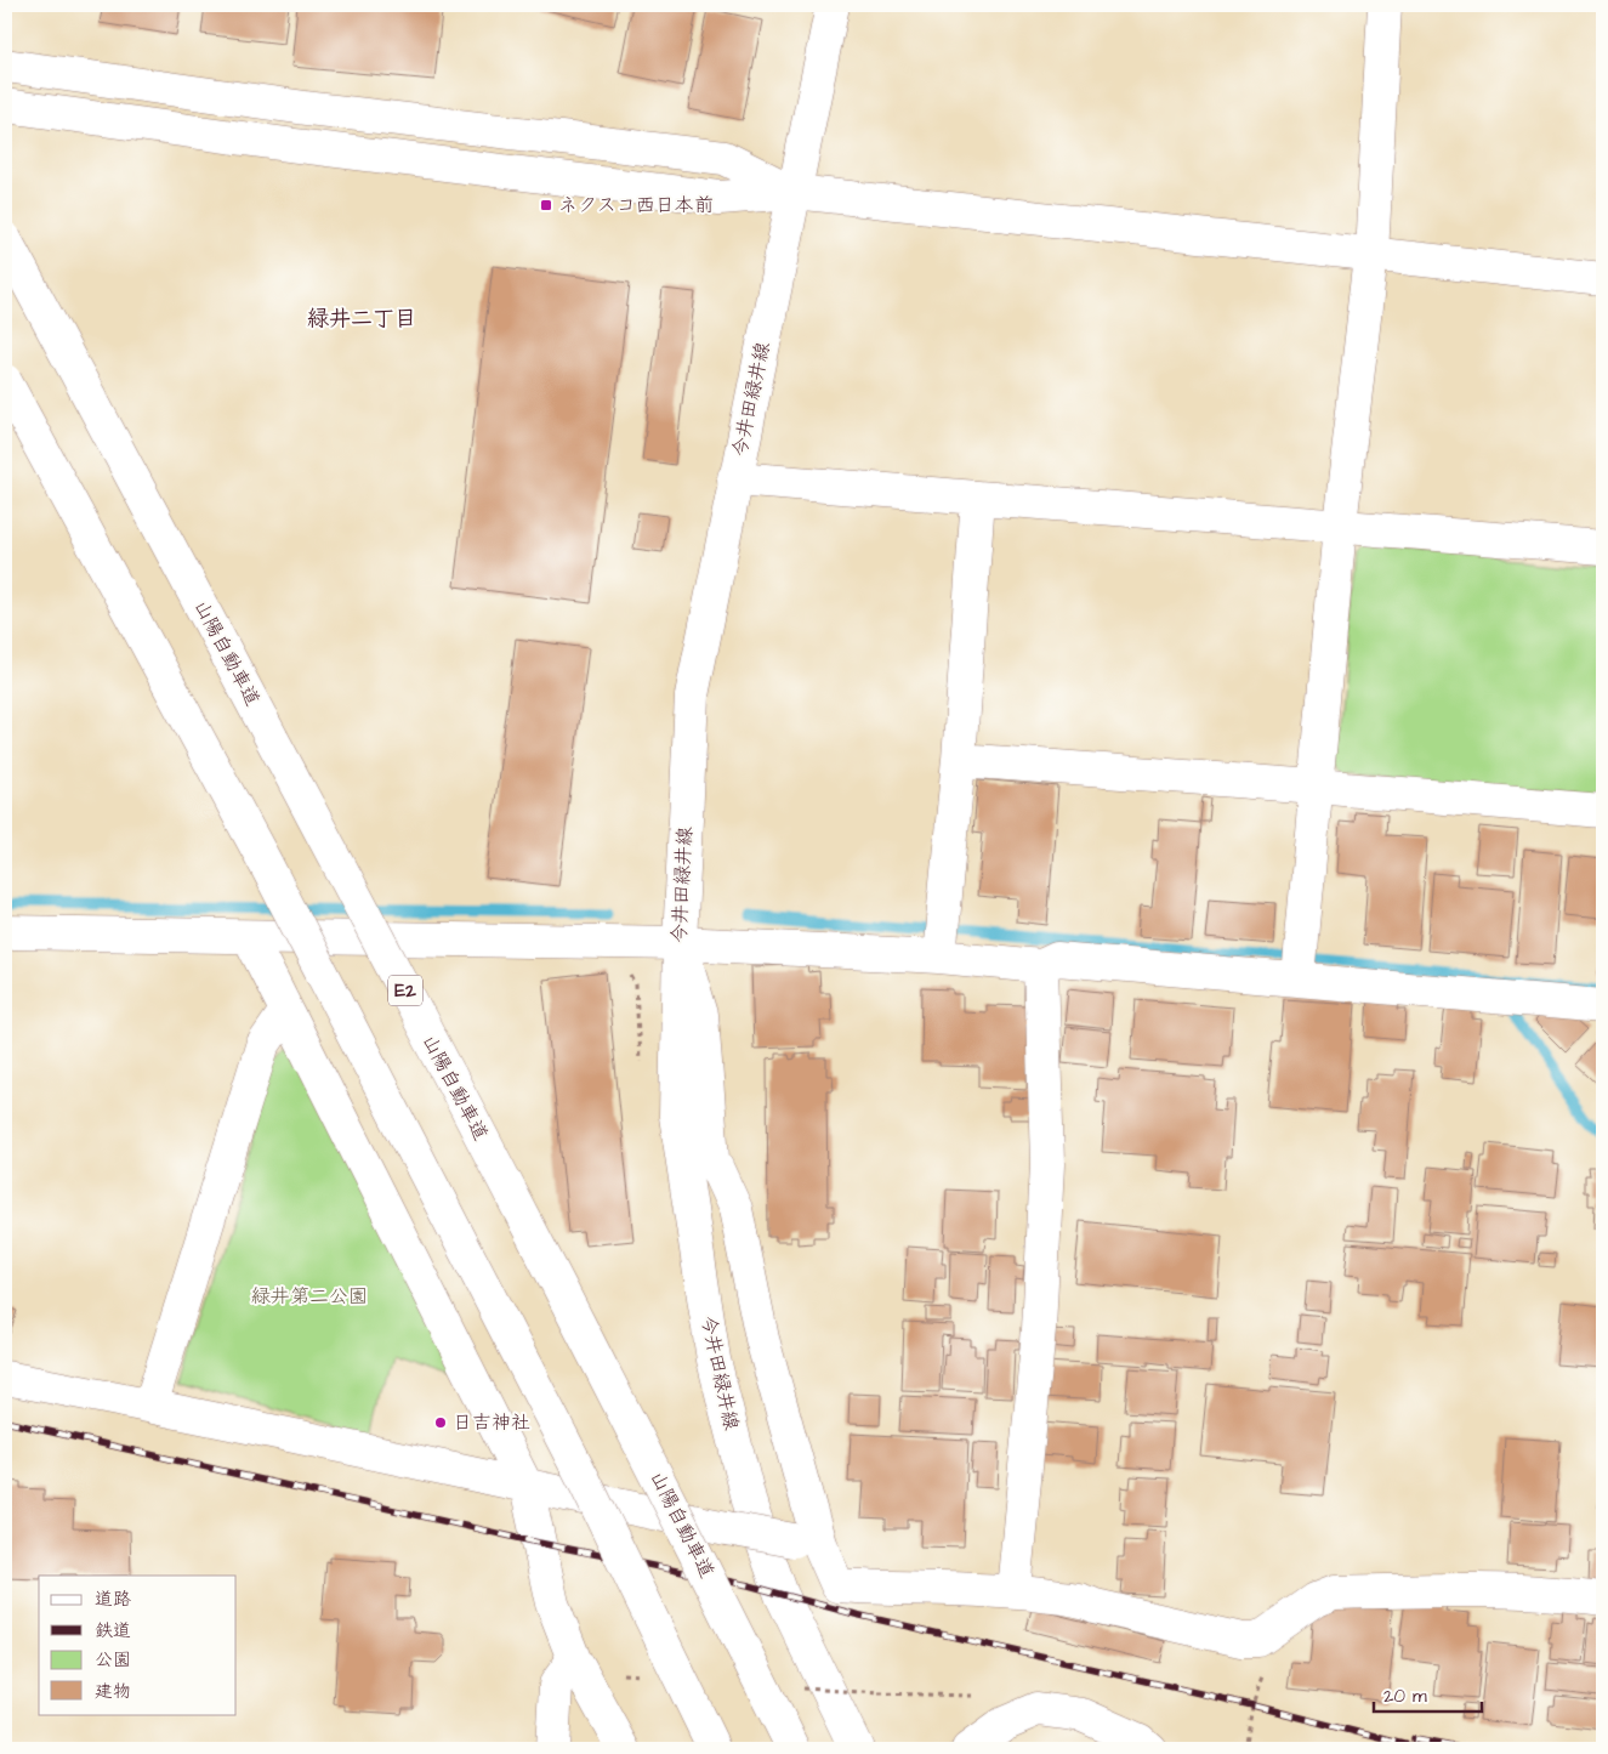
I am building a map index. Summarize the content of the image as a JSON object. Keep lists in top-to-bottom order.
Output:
{
  "streets": {
    "main road": ["今井田緑井線", "山陽自動車道", "E2"]
  },
  "districts": ["緑井二丁目"],
  "parks": ["緑井第二公園"],
  "places": {
    "transit": ["ネクスコ西日本前"],
    "other": ["日吉神社"]
  },
  "legend": [
    "道路",
    "鉄道",
    "公園",
    "建物"
  ],
  "scale_bar": "20 m"
}
